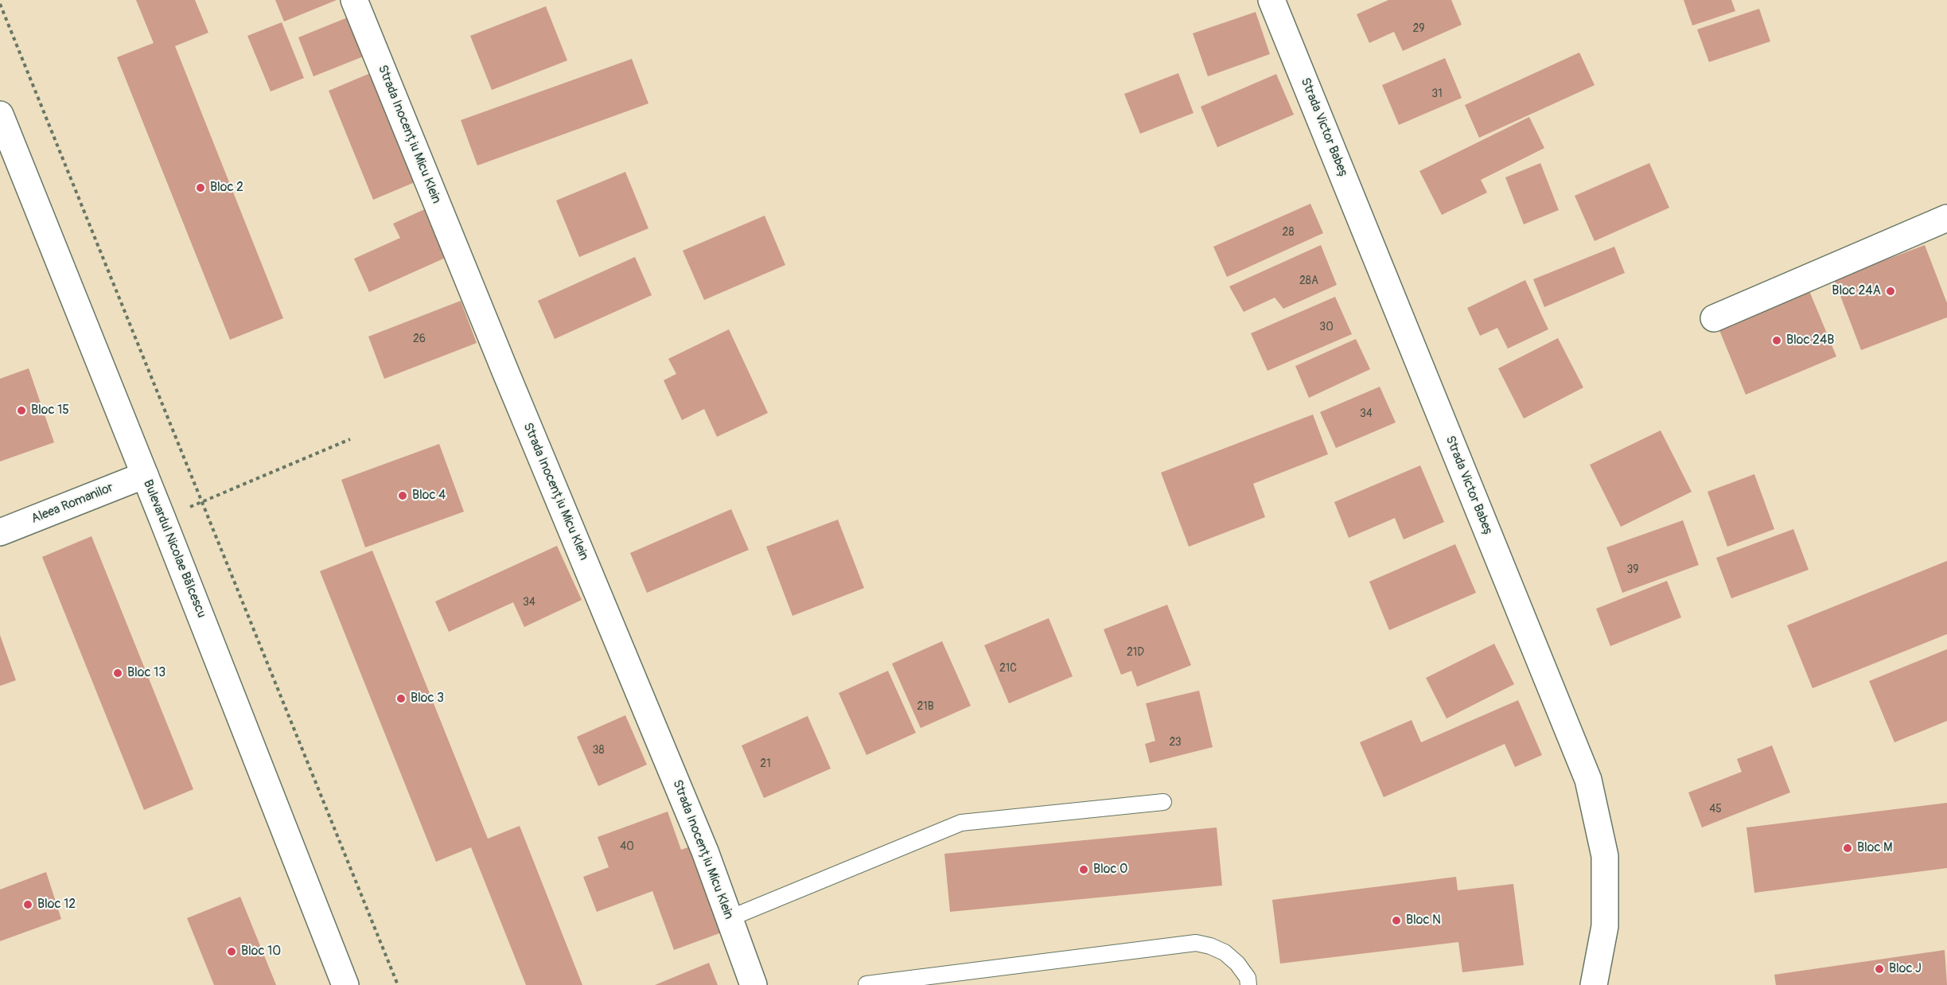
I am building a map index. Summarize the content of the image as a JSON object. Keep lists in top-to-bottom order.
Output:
{
  "streets": {
    "street": [
      "Strada Victor Babeș",
      "Strada Inocențiu Micu Klein",
      "Aleea Romanilor",
      "Bulevardul Nicolae Bălcescu"
    ]
  },
  "crossings": [
    ["Aleea Romanilor", "Bulevardul Nicolae Bălcescu"]
  ],
  "places": [
    "Bloc 2",
    "Bloc 24A",
    "Bloc 24B",
    "Bloc 15",
    "Bloc 4",
    "Bloc 13",
    "Bloc 3",
    "Bloc M",
    "Bloc O",
    "Bloc 12",
    "Bloc N",
    "Bloc 10",
    "Bloc J"
  ],
  "house_numbers": [
    "29",
    "31",
    "28",
    "28A",
    "30",
    "26",
    "34",
    "39",
    "34",
    "21D",
    "21C",
    "21B",
    "23",
    "38",
    "21",
    "45",
    "40"
  ]
}
